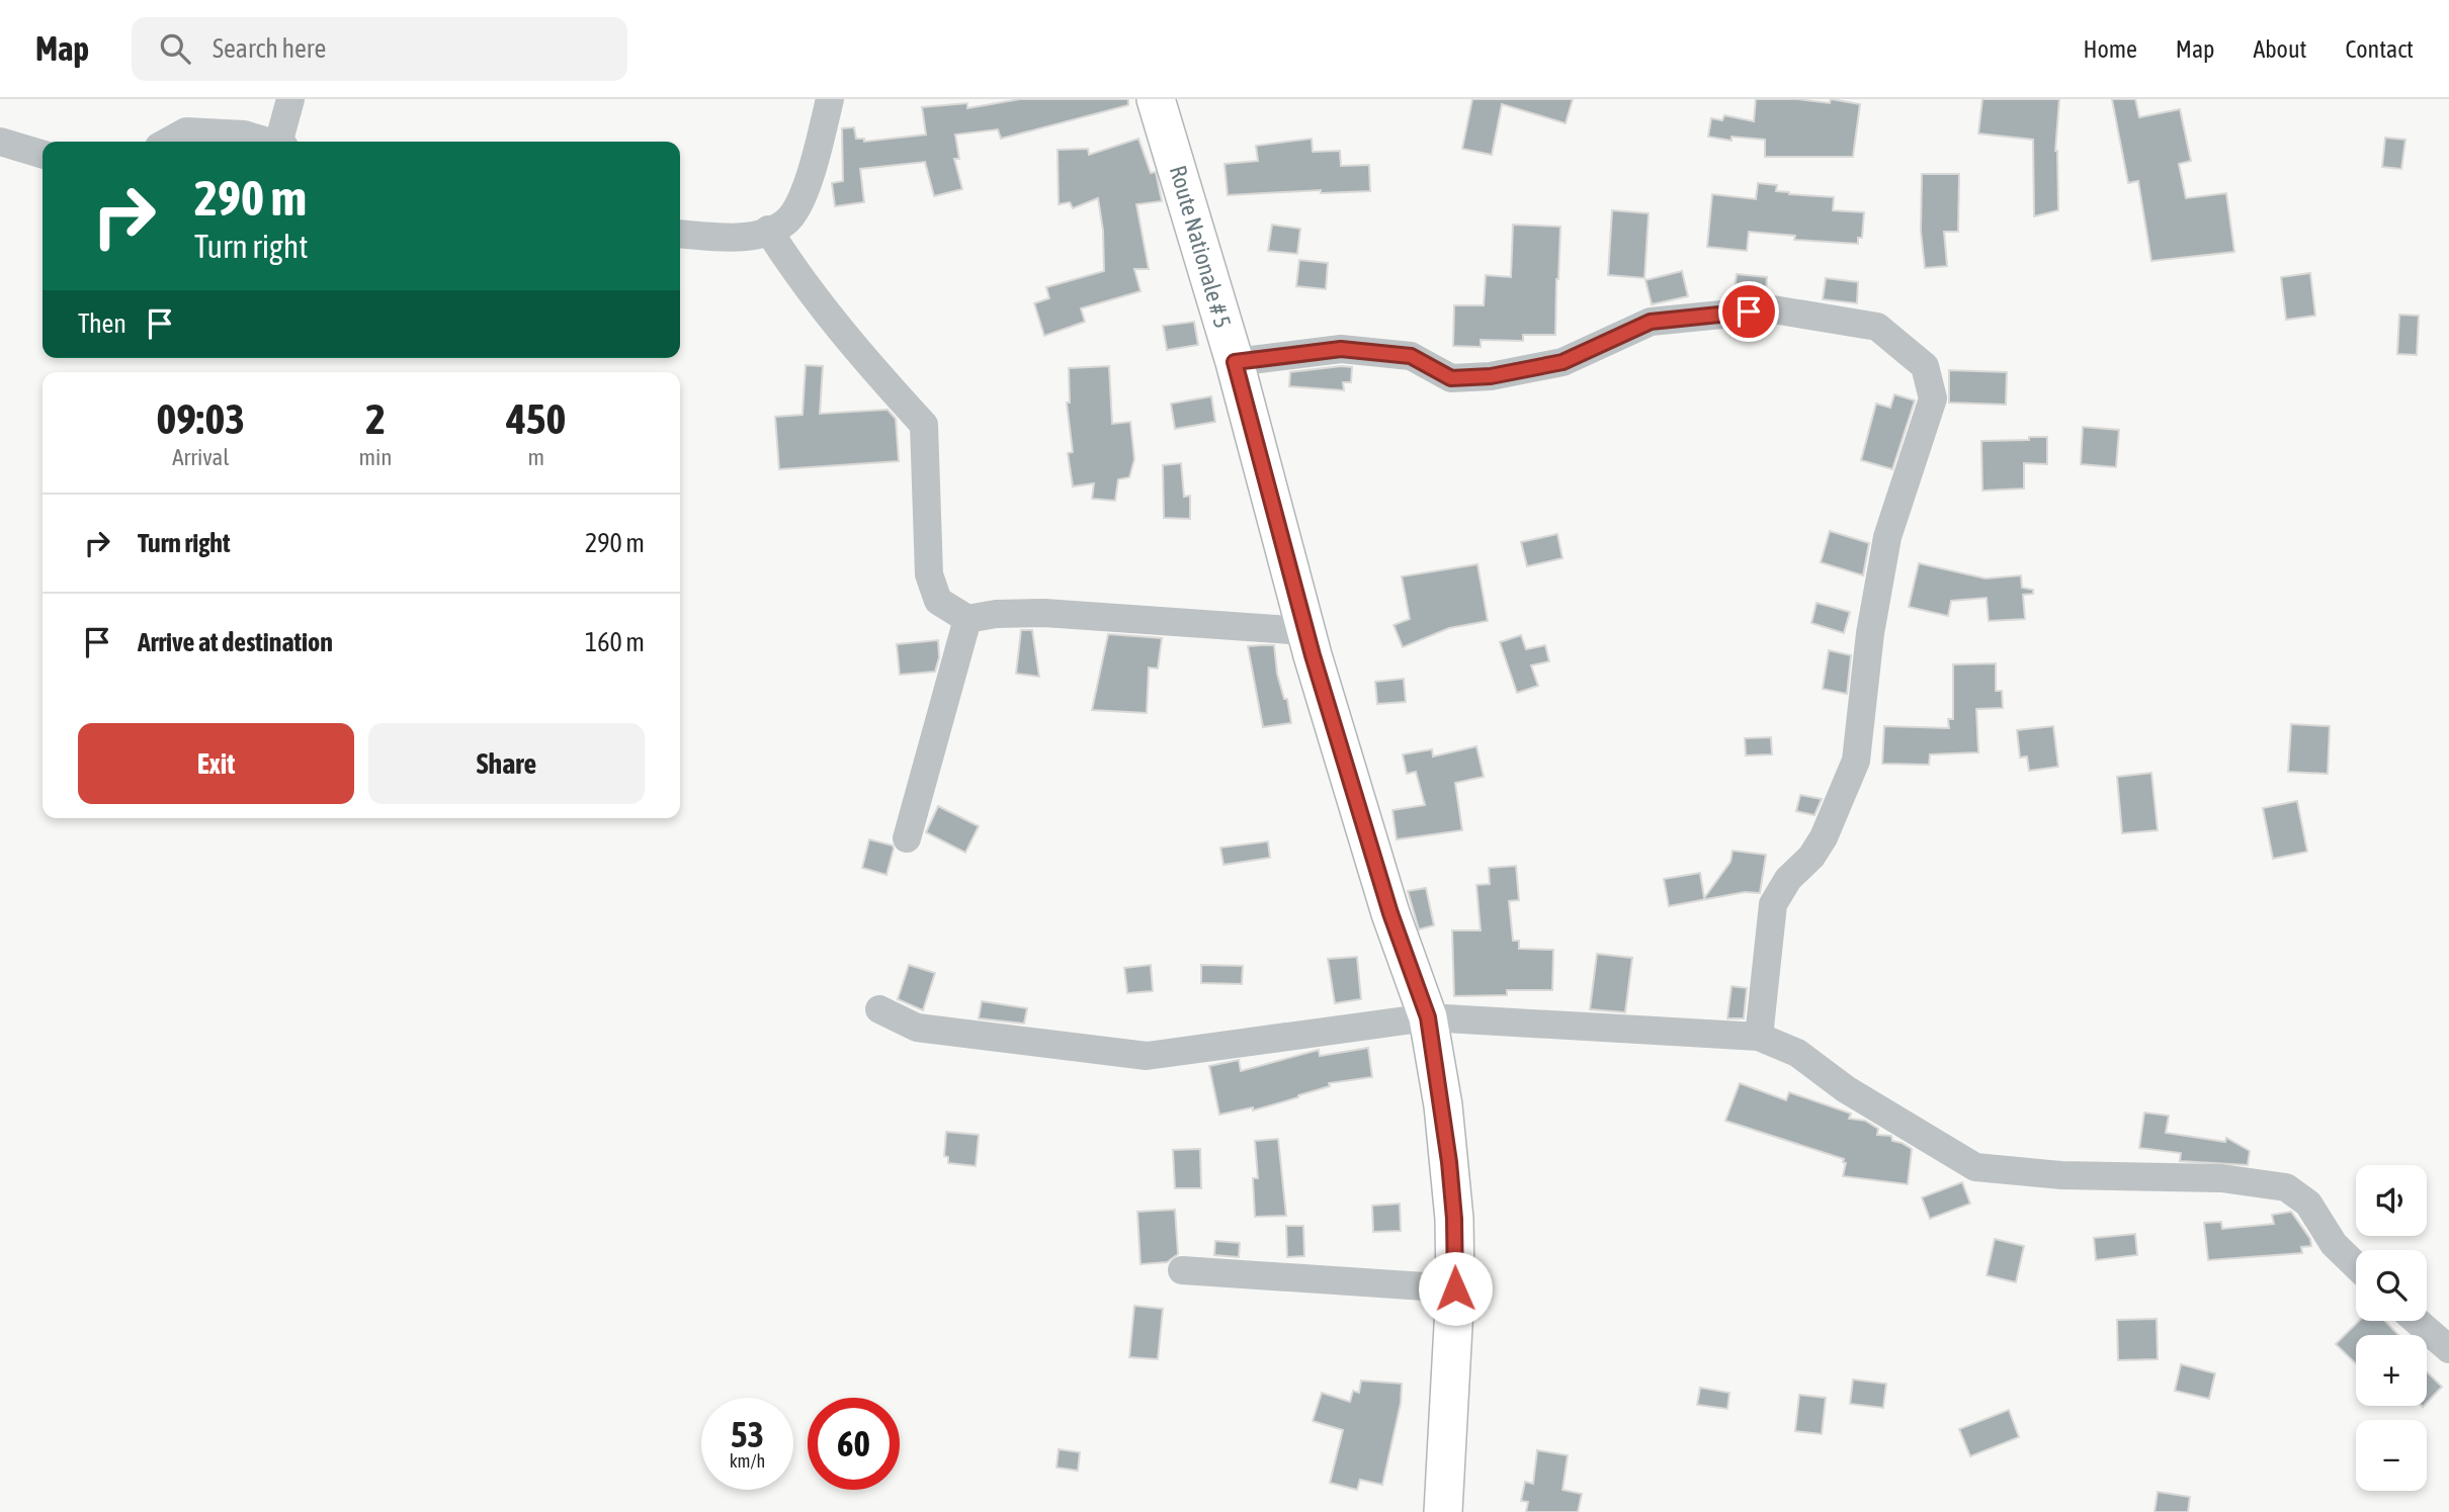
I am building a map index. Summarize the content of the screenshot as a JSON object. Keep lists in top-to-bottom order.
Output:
{
  "streets": {
    "main road": ["Route Nationale # 5"]
  },
  "page": {
    "header": "Map",
    "search": "Search here",
    "nav": [
      "Home",
      "Map",
      "About",
      "Contact"
    ],
    "turn": ["290 m", "Turn right"],
    "then": "Then",
    "eta": [
      "09:03",
      "Arrival",
      "2",
      "min",
      "450",
      "m"
    ],
    "list": [
      {
        "name": "Turn right",
        "value": "290 m"
      },
      {
        "name": "Arrive at destination",
        "value": "160 m"
      }
    ],
    "buttons": ["Exit", "Share"],
    "map_buttons": ["+", "−"],
    "speed": "53 km/h",
    "limit": "60"
  }
}
